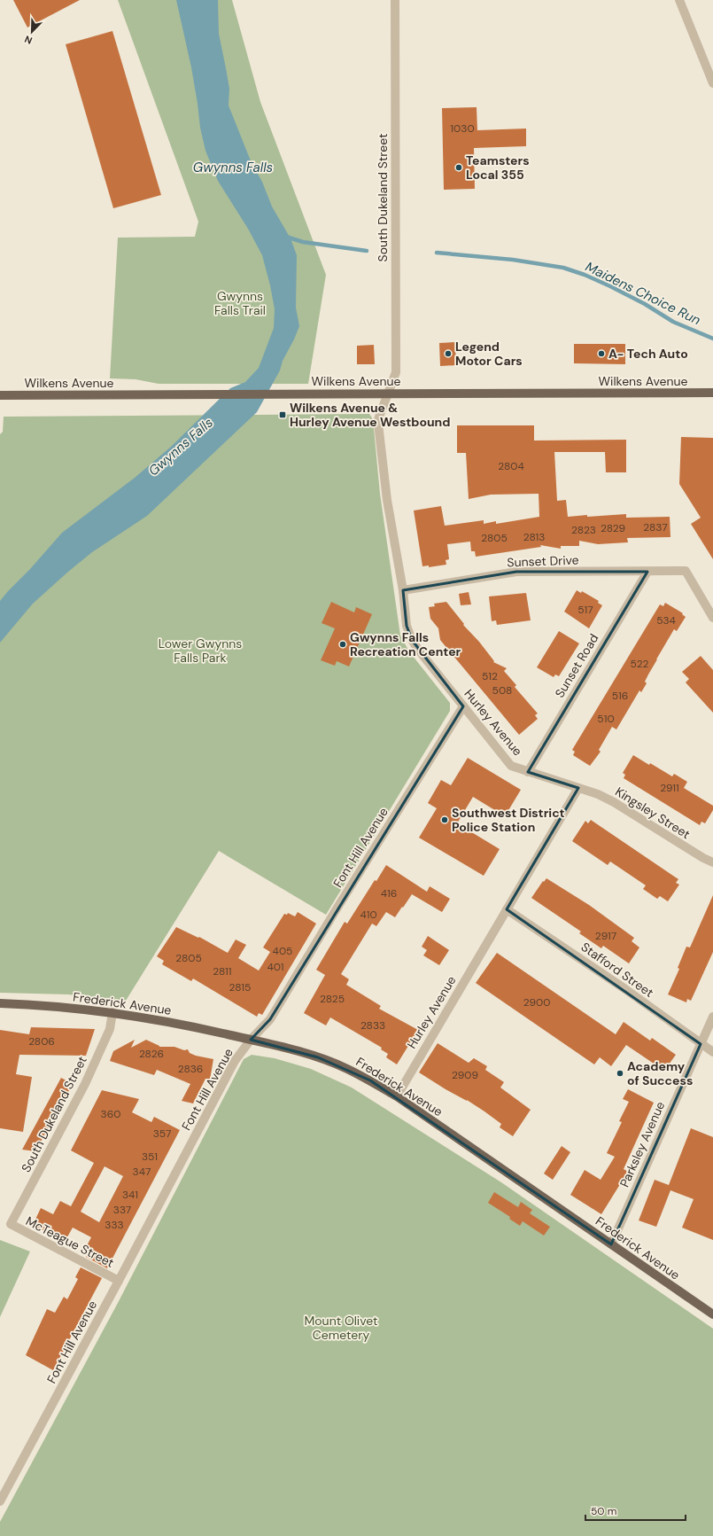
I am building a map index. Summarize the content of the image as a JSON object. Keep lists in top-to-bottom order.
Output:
{
  "streets": {
    "main road": ["Wilkens Avenue", "Frederick Avenue"],
    "street": [
      "South Dukeland Street",
      "Sunset Drive",
      "Sunset Road",
      "Hurley Avenue",
      "Kingsley Street",
      "Font Hill Avenue",
      "Stafford Street",
      "Parksley Avenue",
      "McTeague Street"
    ]
  },
  "crossings": [
    ["South Dukeland Street", "Wilkens Avenue"],
    ["South Dukeland Street", "Hurley Avenue"],
    ["South Dukeland Street", "Frederick Avenue"],
    ["South Dukeland Street", "McTeague Street"],
    ["Wilkens Avenue", "Hurley Avenue"],
    ["Sunset Drive", "Sunset Road"],
    ["Sunset Drive", "Hurley Avenue"],
    ["Sunset Road", "Hurley Avenue"],
    ["Hurley Avenue", "Kingsley Street"],
    ["Hurley Avenue", "Font Hill Avenue"],
    ["Hurley Avenue", "Stafford Street"],
    ["Hurley Avenue", "Frederick Avenue"],
    ["Font Hill Avenue", "Frederick Avenue"],
    ["Font Hill Avenue", "McTeague Street"],
    ["Stafford Street", "Parksley Avenue"],
    ["Frederick Avenue", "Parksley Avenue"]
  ],
  "water": ["Gwynns Falls", "Maidens Choice Run"],
  "parks": ["Gwynns Falls Trail", "Lower Gwynns Falls Park", "Mount Olivet Cemetery"],
  "places": {
    "other": [
      "Teamsters Local 355",
      "Legend Motor Cars",
      "A- Tech Auto",
      "Gwynns Falls Recreation Center",
      "Southwest District Police Station",
      "Academy of Success"
    ],
    "transit": ["Wilkens Avenue & Hurley Avenue Westbound"]
  },
  "house_numbers": [
    "1030",
    "2804",
    "2837",
    "2829",
    "2823",
    "2813",
    "2805",
    "517",
    "534",
    "522",
    "512",
    "508",
    "516",
    "510",
    "2911",
    "416",
    "410",
    "2917",
    "405",
    "2805",
    "401",
    "2811",
    "2815",
    "2825",
    "2900",
    "2833",
    "2806",
    "2826",
    "2836",
    "2909",
    "360",
    "357",
    "351",
    "347",
    "341",
    "337",
    "333"
  ],
  "scale_bar": "50 m",
  "north": "bottom left"
}
